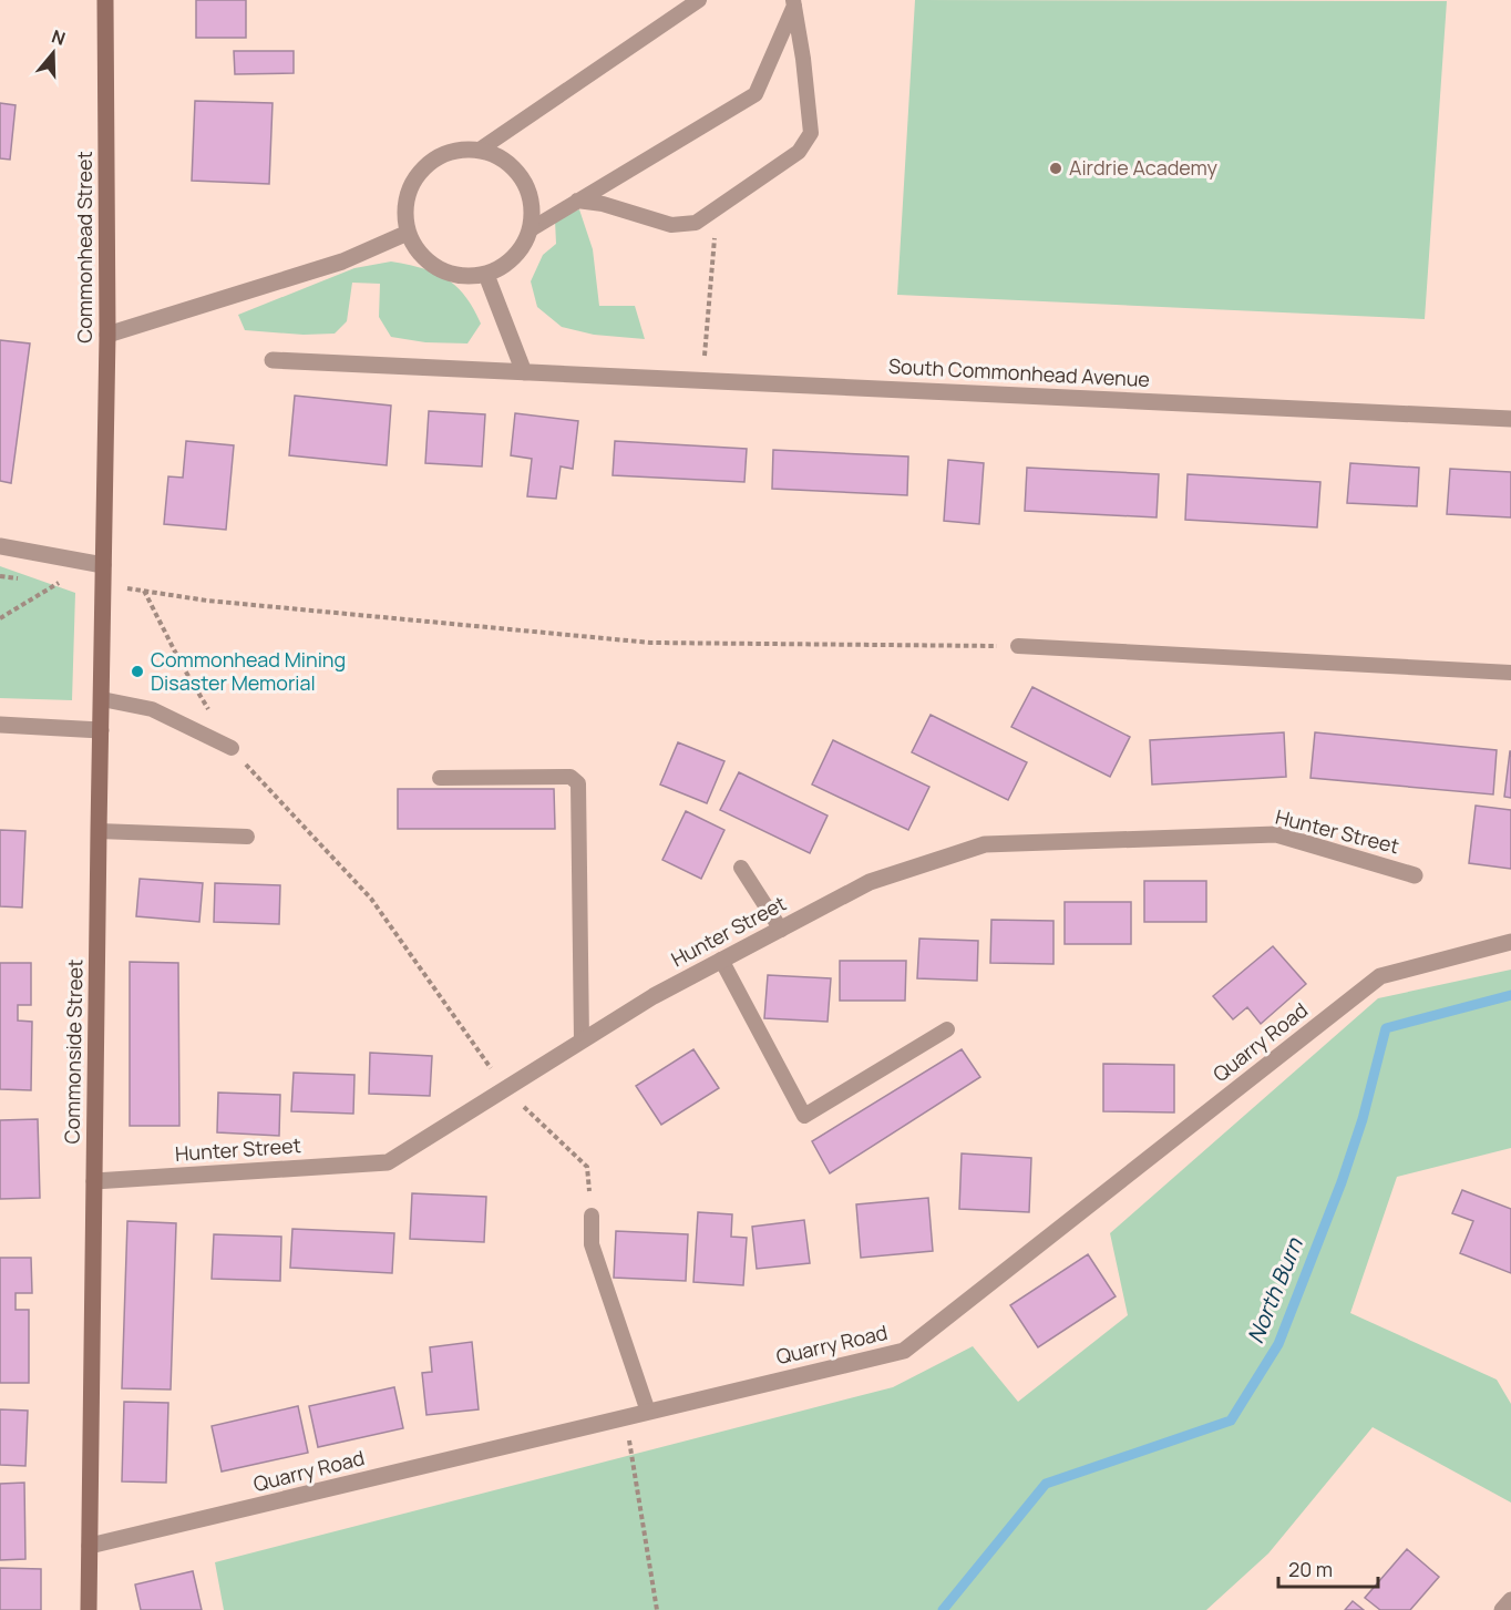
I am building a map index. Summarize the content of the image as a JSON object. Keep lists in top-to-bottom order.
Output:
{
  "streets": {
    "main road": ["Commonhead Street", "Commonside Street"],
    "street": ["South Commonhead Avenue", "Hunter Street", "Quarry Road"]
  },
  "crossings": [
    ["Commonhead Street", "Commonside Street"],
    ["Hunter Street", "Commonside Street"],
    ["Quarry Road", "Commonside Street"]
  ],
  "water": ["North Burn"],
  "places": ["Airdrie Academy", "Commonhead Mining Disaster Memorial"],
  "scale_bar": "20 m",
  "north": "top"
}
